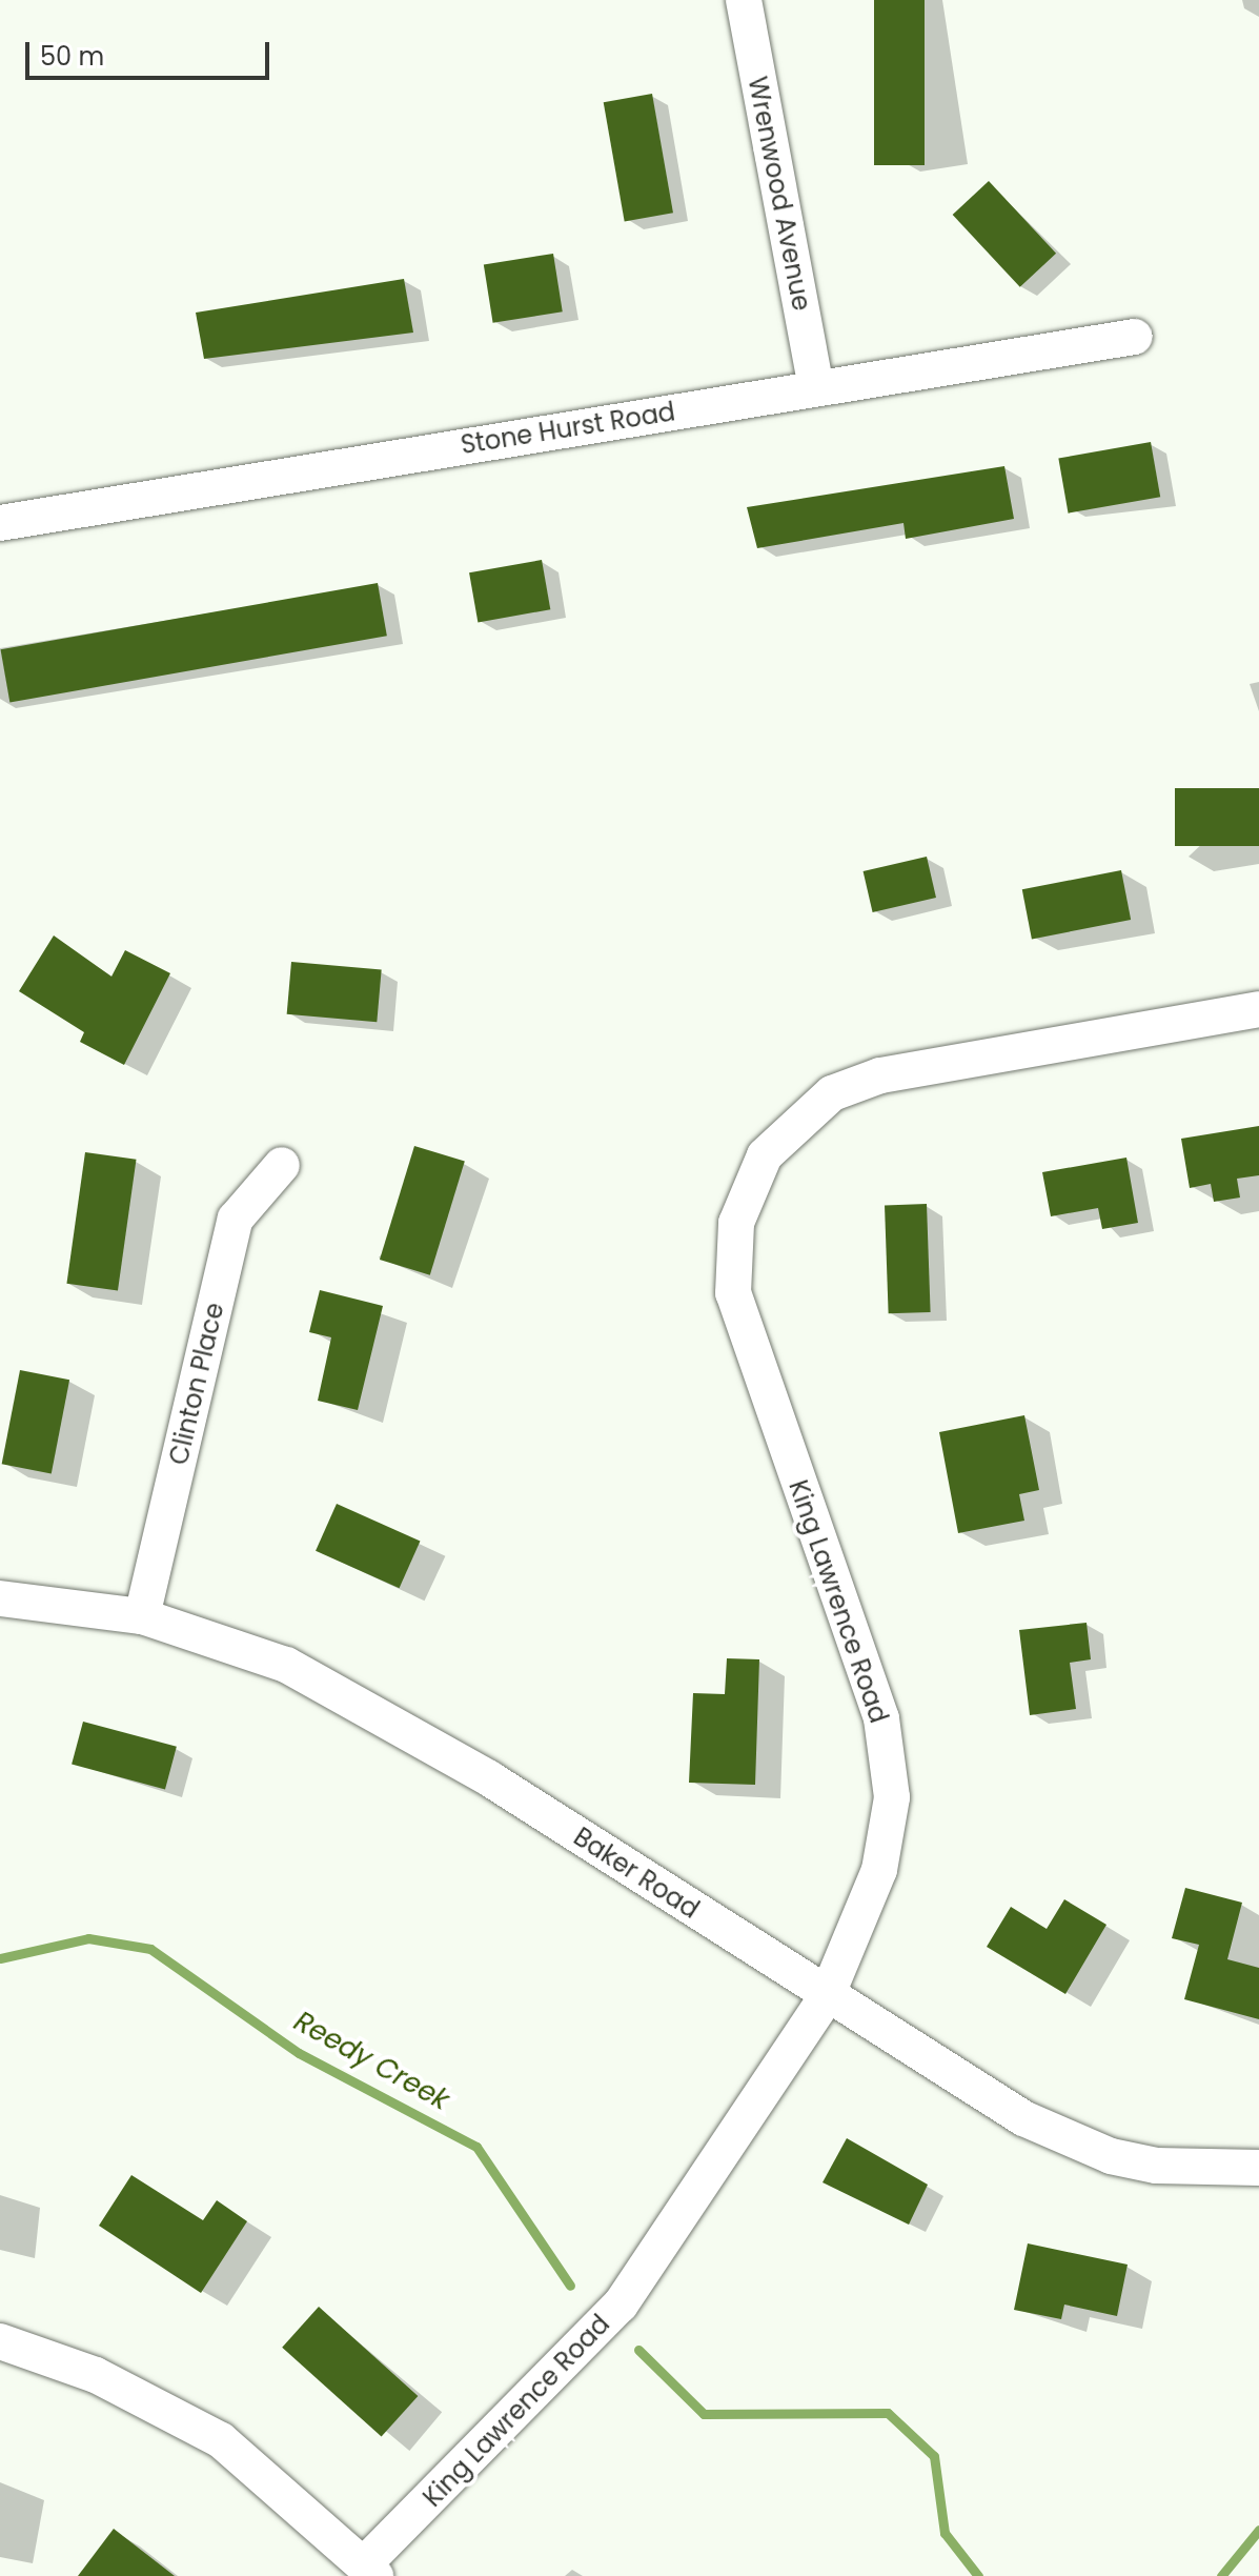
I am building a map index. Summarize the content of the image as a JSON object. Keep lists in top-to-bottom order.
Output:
{
  "streets": {
    "street": [
      "Wrenwood Avenue",
      "Stone Hurst Road",
      "Clinton Place",
      "King Lawrence Road",
      "Baker Road"
    ]
  },
  "crossings": [
    ["Wrenwood Avenue", "Stone Hurst Road"],
    ["Clinton Place", "Baker Road"],
    ["King Lawrence Road", "Baker Road"]
  ],
  "water": ["Reedy Creek"],
  "scale_bar": "50 m"
}
